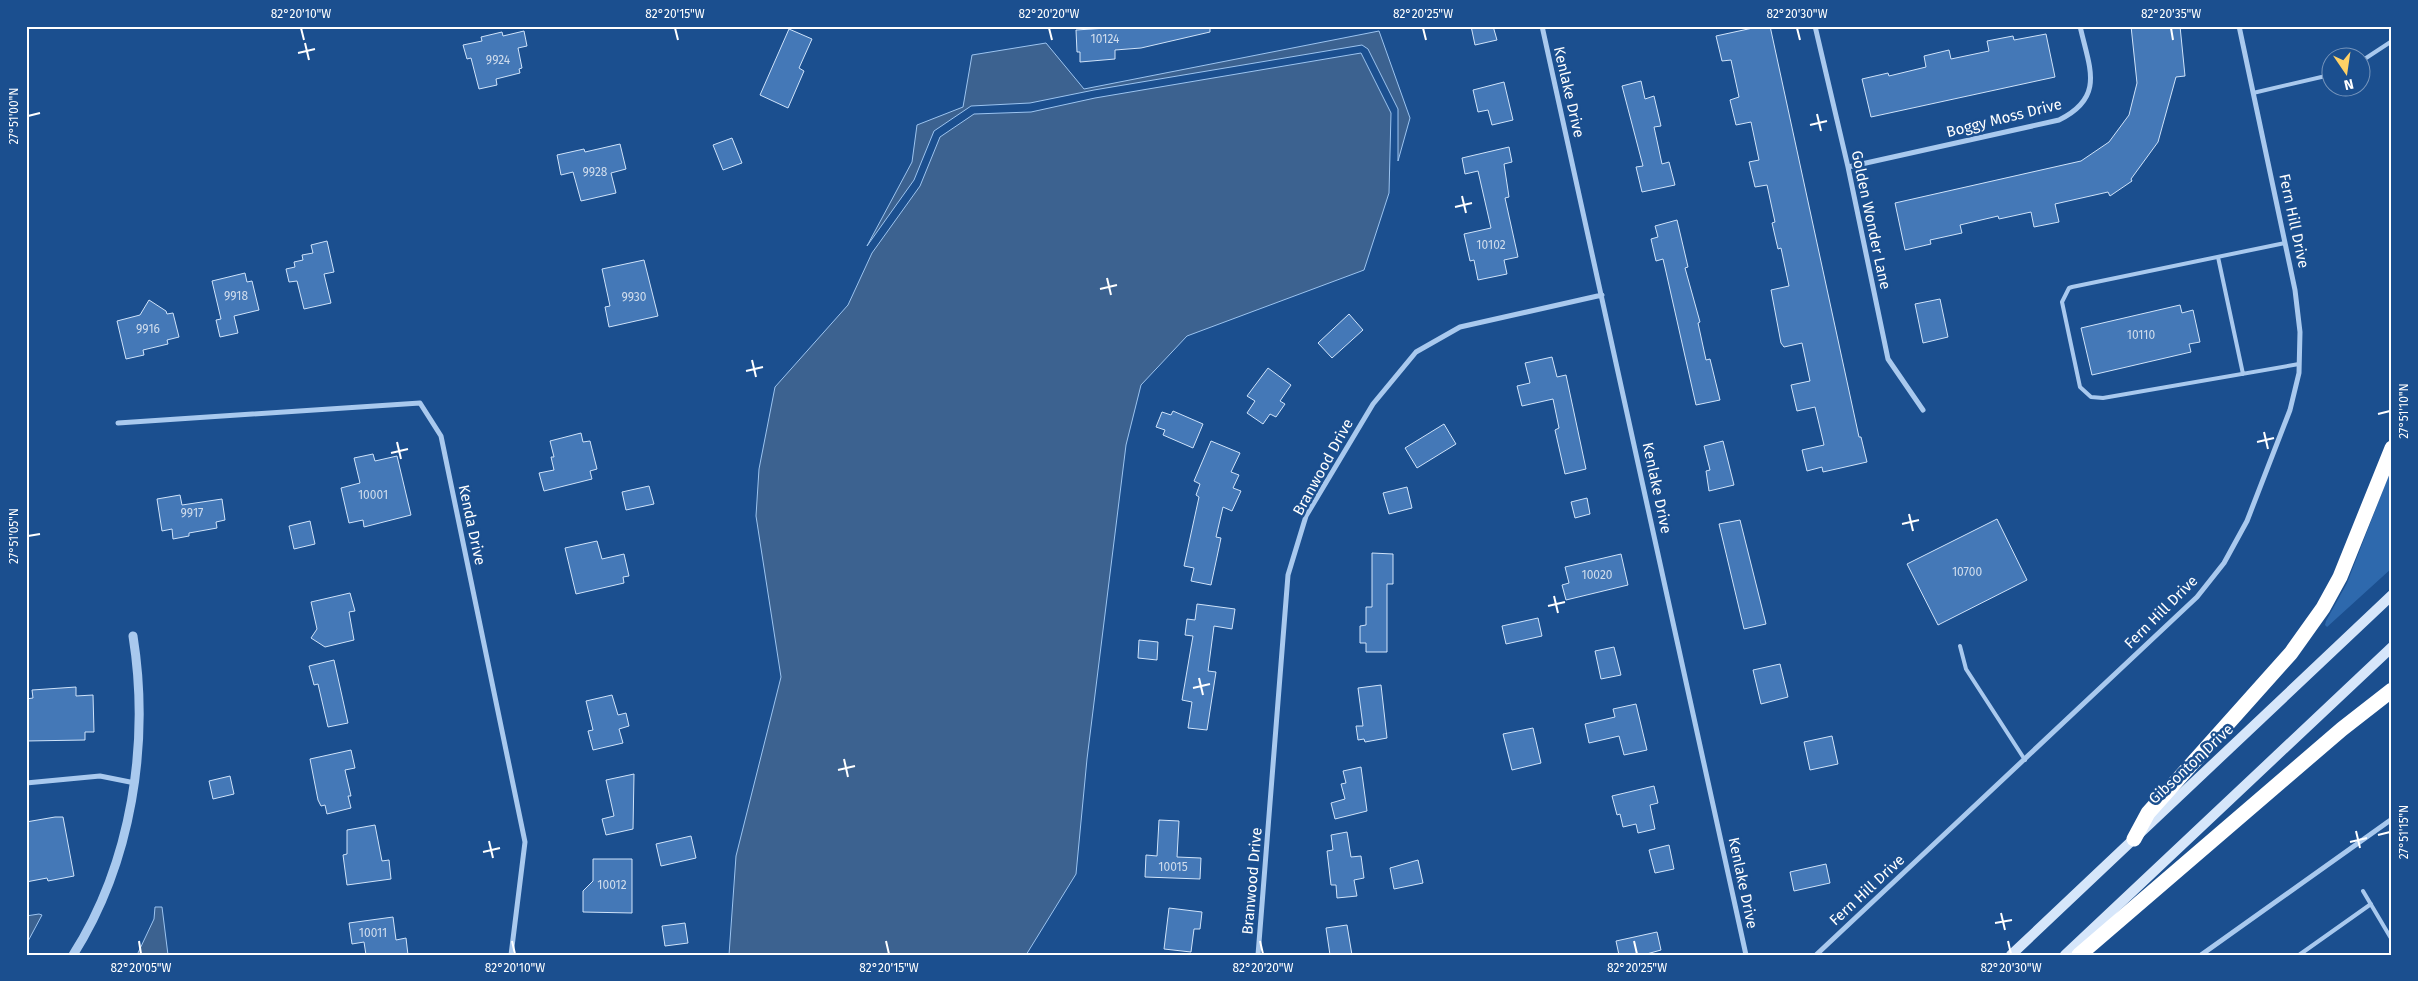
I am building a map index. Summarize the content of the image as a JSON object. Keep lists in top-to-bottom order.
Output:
{
  "streets": {
    "main road": ["Gibsonton Drive"],
    "street": [
      "Kenlake Drive",
      "Boggy Moss Drive",
      "Golden Wonder Lane",
      "Fern Hill Drive",
      "Branwood Drive",
      "Kenda Drive"
    ]
  },
  "crossings": [
    ["Kenlake Drive", "Branwood Drive"],
    ["Boggy Moss Drive", "Golden Wonder Lane"]
  ],
  "house_numbers": [
    "10124",
    "9924",
    "9928",
    "10102",
    "9918",
    "9930",
    "9916",
    "10110",
    "10001",
    "9917",
    "10700",
    "10020",
    "10015",
    "10012",
    "10011"
  ],
  "north": "bottom",
  "coordinates": [
    "82°20'10\"W",
    "82°20'15\"W",
    "82°20'20\"W",
    "82°20'25\"W",
    "82°20'30\"W",
    "82°20'35\"W",
    "27°51'00\"N",
    "27°51'10\"N",
    "27°51'05\"N",
    "27°51'15\"N",
    "82°20'05\"W"
  ]
}
